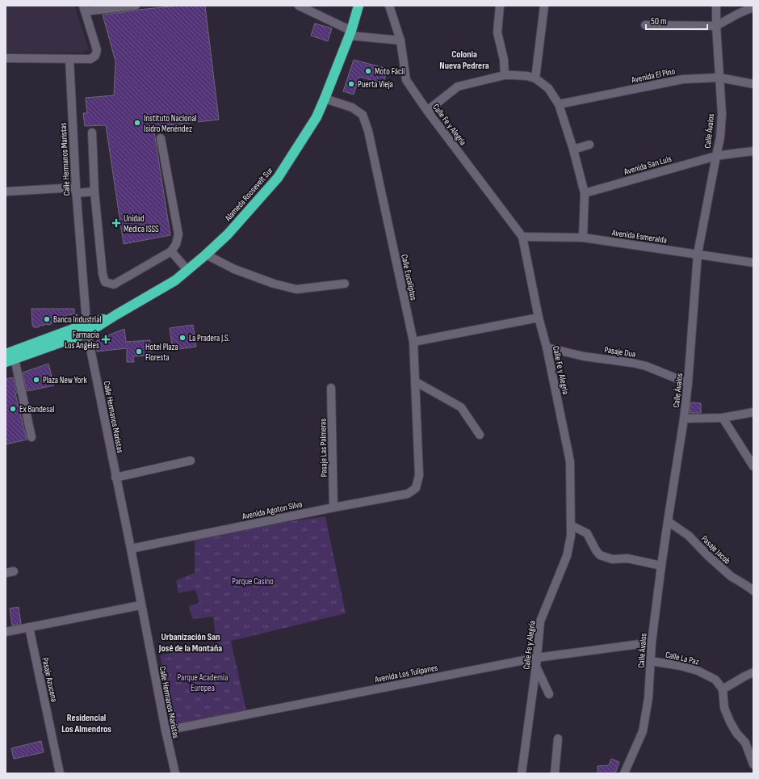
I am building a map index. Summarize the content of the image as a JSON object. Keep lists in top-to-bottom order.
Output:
{
  "streets": {
    "highway": ["Alameda Roosevelt Sur"],
    "street": [
      "Avenida El Pino",
      "Calle Fe y Alegría",
      "Calle Ávalos",
      "Calle Hermanos Maristas",
      "Avenida San Luis",
      "Avenida Esmeralda",
      "Calle Eucaliptos",
      "Pasaje Dua",
      "Pasaje Las Palmeras",
      "Avenida Agoton Silva",
      "Pasaje Jacob",
      "Calle La Paz",
      "Avenida Los Tulipanes",
      "Pasaje Azucena"
    ]
  },
  "crossings": [
    ["Avenida El Pino", "Calle Ávalos"],
    ["Calle Fe y Alegría", "Avenida Esmeralda"],
    ["Calle Fe y Alegría", "Pasaje Dua"],
    ["Calle Fe y Alegría", "Avenida Los Tulipanes"],
    ["Calle Ávalos", "Avenida San Luis"],
    ["Calle Ávalos", "Avenida Esmeralda"],
    ["Calle Ávalos", "Pasaje Dua"],
    ["Calle Ávalos", "Pasaje Jacob"],
    ["Calle Ávalos", "Calle La Paz"],
    ["Calle Ávalos", "Avenida Los Tulipanes"],
    ["Calle Hermanos Maristas", "Alameda Roosevelt Sur"],
    ["Calle Hermanos Maristas", "Avenida Agoton Silva"],
    ["Calle Hermanos Maristas", "Avenida Los Tulipanes"],
    ["Alameda Roosevelt Sur", "Calle Eucaliptos"],
    ["Calle Eucaliptos", "Avenida Agoton Silva"],
    ["Pasaje Las Palmeras", "Avenida Agoton Silva"]
  ],
  "districts": ["Colonia Nueva Pedrera", "Urbanización San José de la Montaña", "Residencial Los Almendros"],
  "parks": ["Parque Casino", "Parque Academia Europea"],
  "places": {
    "other": [
      "Moto Fácil",
      "Puerta Vieja",
      "Instituto Nacional Isidro Menéndez",
      "Banco Industrial",
      "La Pradera J.S.",
      "Hotel Plaza Floresta",
      "Plaza New York",
      "Ex Bandesal"
    ],
    "health": ["Unidad Médica ISSS", "Farmacia Los Angeles"]
  },
  "scale_bar": "50 m"
}
